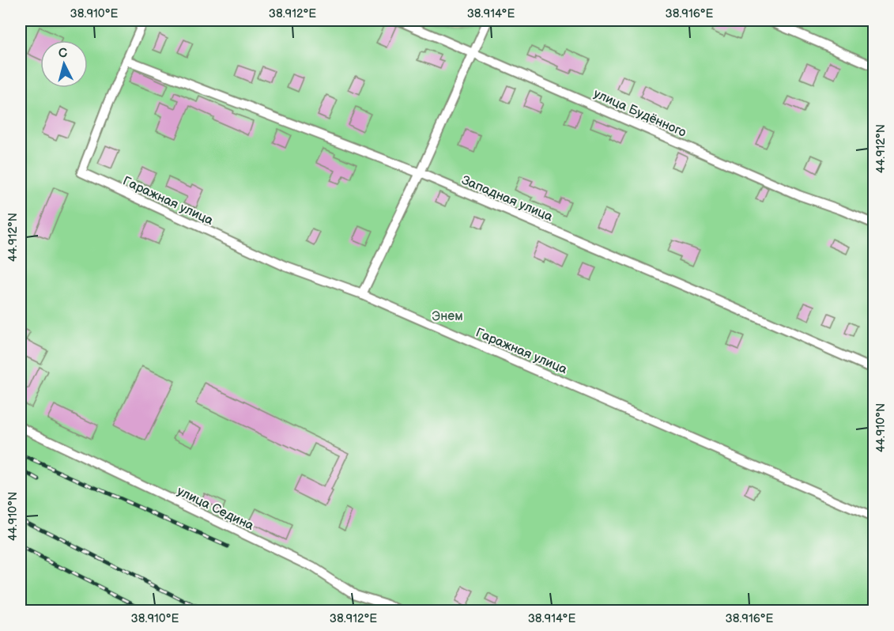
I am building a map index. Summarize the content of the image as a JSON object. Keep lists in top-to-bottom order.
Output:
{
  "streets": {
    "street": [
      "улица Будённого",
      "Западная улица",
      "Гаражная улица",
      "улица Седина"
    ]
  },
  "crossings": [
    ["Западная улица", "Гаражная улица"]
  ],
  "parks": ["Энем"],
  "north": "top",
  "coordinates": [
    "38.910°E",
    "38.912°E",
    "38.914°E",
    "38.916°E",
    "44.912°N",
    "44.910°N"
  ]
}
